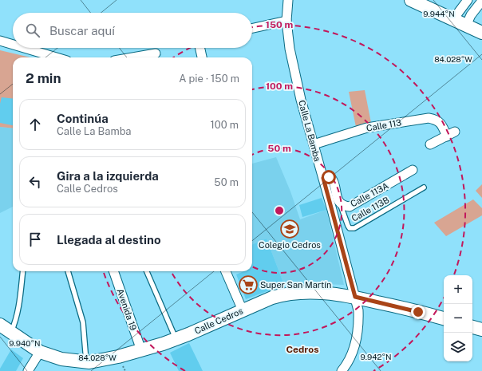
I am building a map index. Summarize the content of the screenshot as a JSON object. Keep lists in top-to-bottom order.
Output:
{
  "streets": {
    "street": [
      "Calle 113",
      "Calle La Bamba",
      "Calle 113A",
      "Avenida 19",
      "Calle Cedros"
    ],
    "lane": ["Calle 113B"]
  },
  "crossings": [
    ["Calle 113", "Calle La Bamba"],
    ["Calle La Bamba", "Calle 113A"],
    ["Calle La Bamba", "Calle Cedros"],
    ["Calle 113A", "Calle 113B"],
    ["Avenida 19", "Calle Cedros"]
  ],
  "districts": ["Cedros"],
  "places": {
    "school or university": ["Colegio Cedros"],
    "supermarket": ["Super San Martín"]
  },
  "page": {
    "search": "Buscar aquí",
    "heading": ["2 min", "A pie · 150 m"],
    "list": [
      ["Continúa", "Calle La Bamba", "100 m"],
      ["Gira a la izquierda", "Calle Cedros", "50 m"],
      "Llegada al destino"
    ],
    "map_buttons": ["+", "−"]
  },
  "coordinates": [
    "9.944°N",
    "84.028°W",
    "9.940°N",
    "9.942°N"
  ],
  "rings": ["150 m", "100 m", "50 m"]
}
